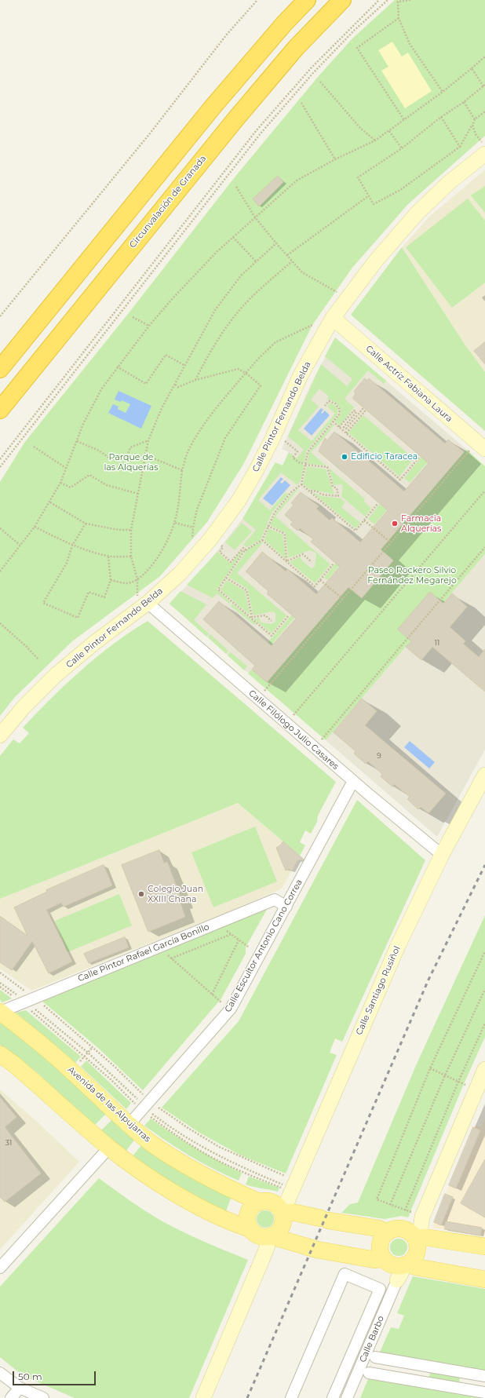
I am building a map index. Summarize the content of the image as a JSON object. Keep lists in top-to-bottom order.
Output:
{
  "streets": {
    "highway": ["Circunvalación de Granada"],
    "main road": ["Avenida de las Alpujarras"],
    "street": [
      "Calle Actriz Fabiana Laura",
      "Calle Pintor Fernando Belda",
      "Calle Filólogo Julio Casares",
      "Calle Escultor Antonio Cano Correa",
      "Calle Pintor Rafael García Bonillo",
      "Calle Santiago Rusiñol",
      "Calle Barbo"
    ]
  },
  "crossings": [
    ["Calle Actriz Fabiana Laura", "Calle Pintor Fernando Belda"],
    ["Calle Pintor Fernando Belda", "Calle Filólogo Julio Casares"],
    ["Calle Filólogo Julio Casares", "Calle Escultor Antonio Cano Correa"],
    ["Calle Filólogo Julio Casares", "Calle Santiago Rusiñol"],
    ["Calle Escultor Antonio Cano Correa", "Calle Pintor Rafael García Bonillo"],
    ["Calle Escultor Antonio Cano Correa", "Avenida de las Alpujarras"],
    ["Calle Pintor Rafael García Bonillo", "Avenida de las Alpujarras"],
    ["Calle Santiago Rusiñol", "Avenida de las Alpujarras"]
  ],
  "parks": ["Parque de las Alquerías", "Paseo Rockero Silvio Fernández Megarejo"],
  "places": ["Edificio Taracea", "Farmacia Alquerías", "Colegio Juan XXIII Chana"],
  "house_numbers": ["11", "9", "31"],
  "scale_bar": "50 m"
}
